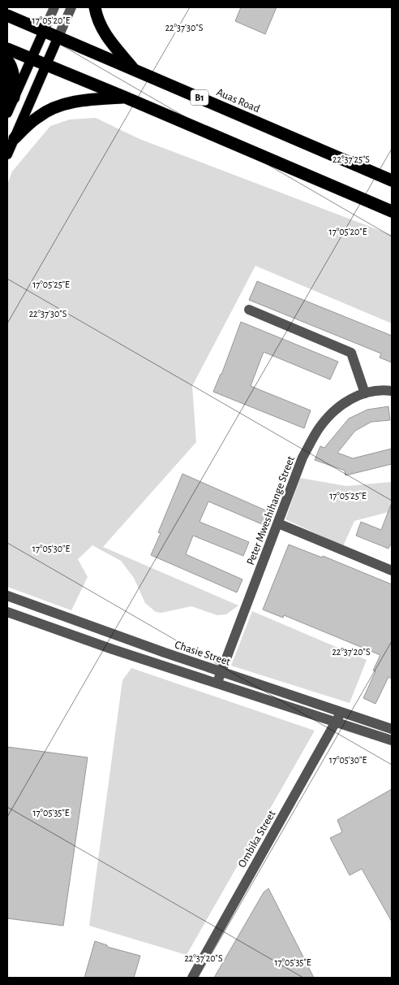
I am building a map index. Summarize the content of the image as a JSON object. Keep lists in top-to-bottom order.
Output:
{
  "streets": {
    "highway": ["B1", "Auas Road"],
    "street": ["Peter Mweshihange Street", "Chasie Street", "Ombika Street"]
  },
  "crossings": [
    ["Peter Mweshihange Street", "Chasie Street"],
    ["Chasie Street", "Ombika Street"]
  ],
  "coordinates": [
    "17°05'20\"E",
    "22°37'30\"S",
    "22°37'25\"S",
    "17°05'25\"E",
    "17°05'30\"E",
    "22°37'20\"S",
    "17°05'35\"E"
  ]
}
